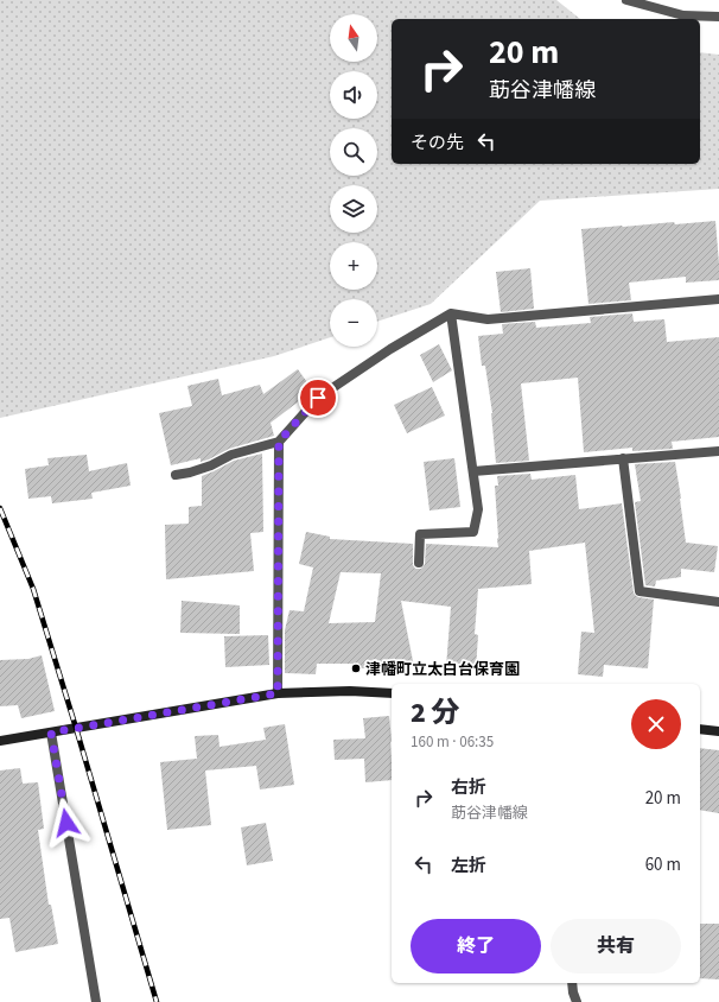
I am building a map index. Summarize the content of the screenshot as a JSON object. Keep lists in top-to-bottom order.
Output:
{
  "places": ["津幡町立太白台保育園"],
  "north": "top",
  "page": {
    "map_buttons": ["+", "−"],
    "turn": ["20 m", "莇谷津幡線"],
    "then": "その先",
    "heading": ["2 分", "160 m · 06:35"],
    "list": [
      {
        "name": "右折",
        "note": "莇谷津幡線",
        "value": "20 m"
      },
      {
        "name": "左折",
        "value": "60 m"
      }
    ],
    "buttons": ["終了", "共有"]
  }
}
